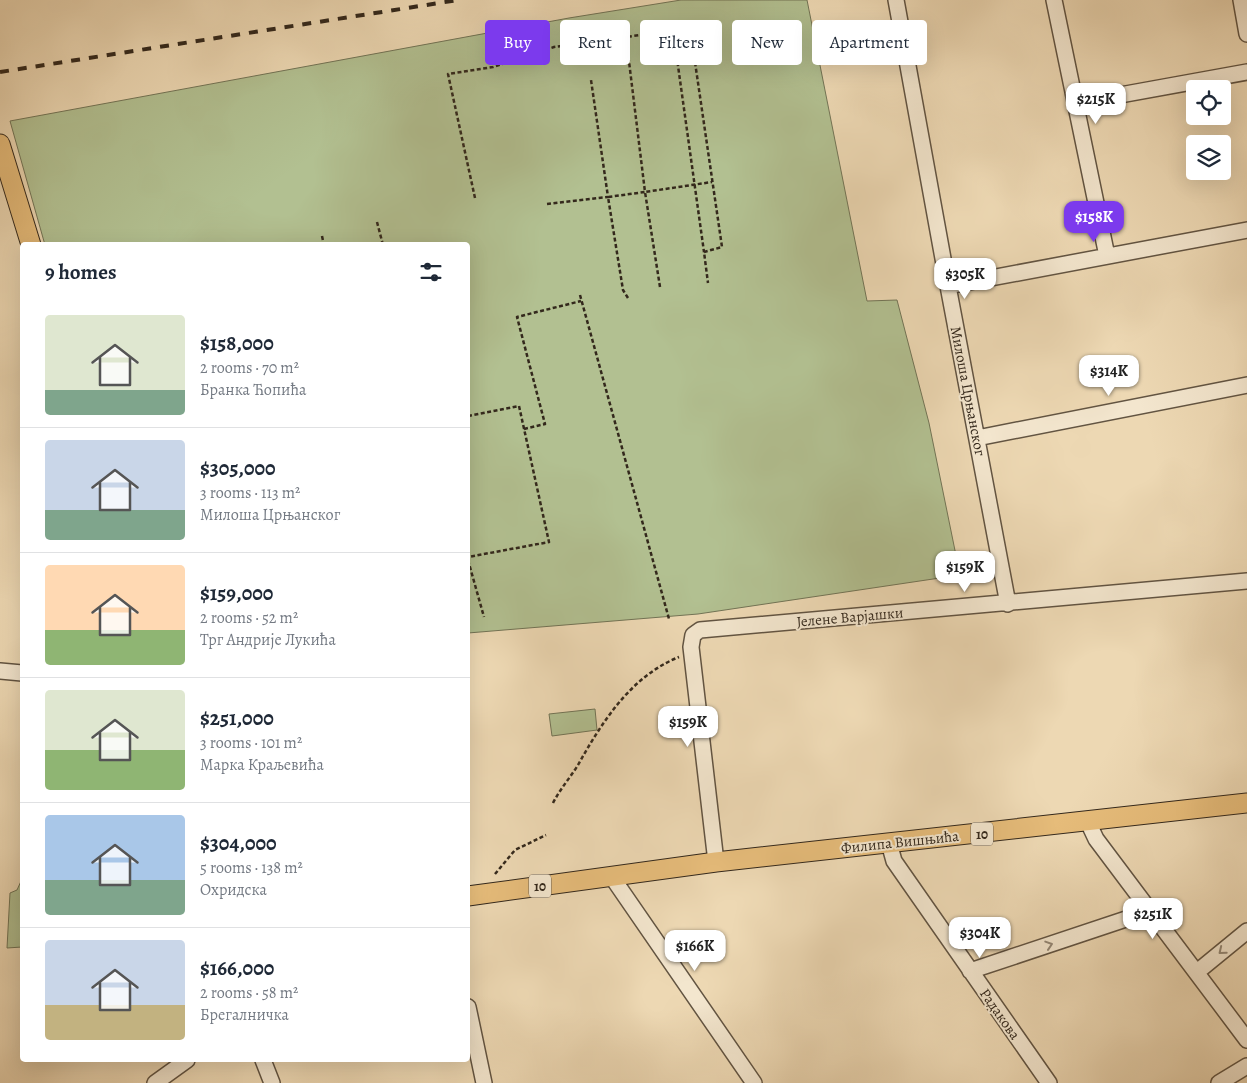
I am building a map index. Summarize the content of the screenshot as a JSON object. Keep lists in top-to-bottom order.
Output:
{
  "streets": {
    "main road": ["10", "Филипа Вишњића"],
    "street": ["Милоша Црњанског", "Јелене Варјашки", "Радакова"]
  },
  "crossings": [
    ["Милоша Црњанског", "Јелене Варјашки"],
    ["10", "Филипа Вишњића"],
    ["Филипа Вишњића", "Радакова"]
  ],
  "page": {
    "chip": [
      "Buy",
      "Rent",
      "Filters",
      "New",
      "Apartment"
    ],
    "price": [
      "$215K",
      "$158K",
      "$305K",
      "$314K",
      "$159K",
      "$159K",
      "$251K",
      "$304K",
      "$166K"
    ],
    "heading": "9 homes",
    "list": [
      {
        "name": "$158,000",
        "note": "2 rooms · 70 m² · Бранка Ћопића"
      },
      {
        "name": "$305,000",
        "note": "3 rooms · 113 m² · Милоша Црњанског"
      },
      {
        "name": "$159,000",
        "note": "2 rooms · 52 m² · Трг Андрије Лукића"
      },
      {
        "name": "$251,000",
        "note": "3 rooms · 101 m² · Марка Краљевића"
      },
      {
        "name": "$304,000",
        "note": "5 rooms · 138 m² · Охридска"
      },
      {
        "name": "$166,000",
        "note": "2 rooms · 58 m² · Брегалничка"
      }
    ]
  }
}
